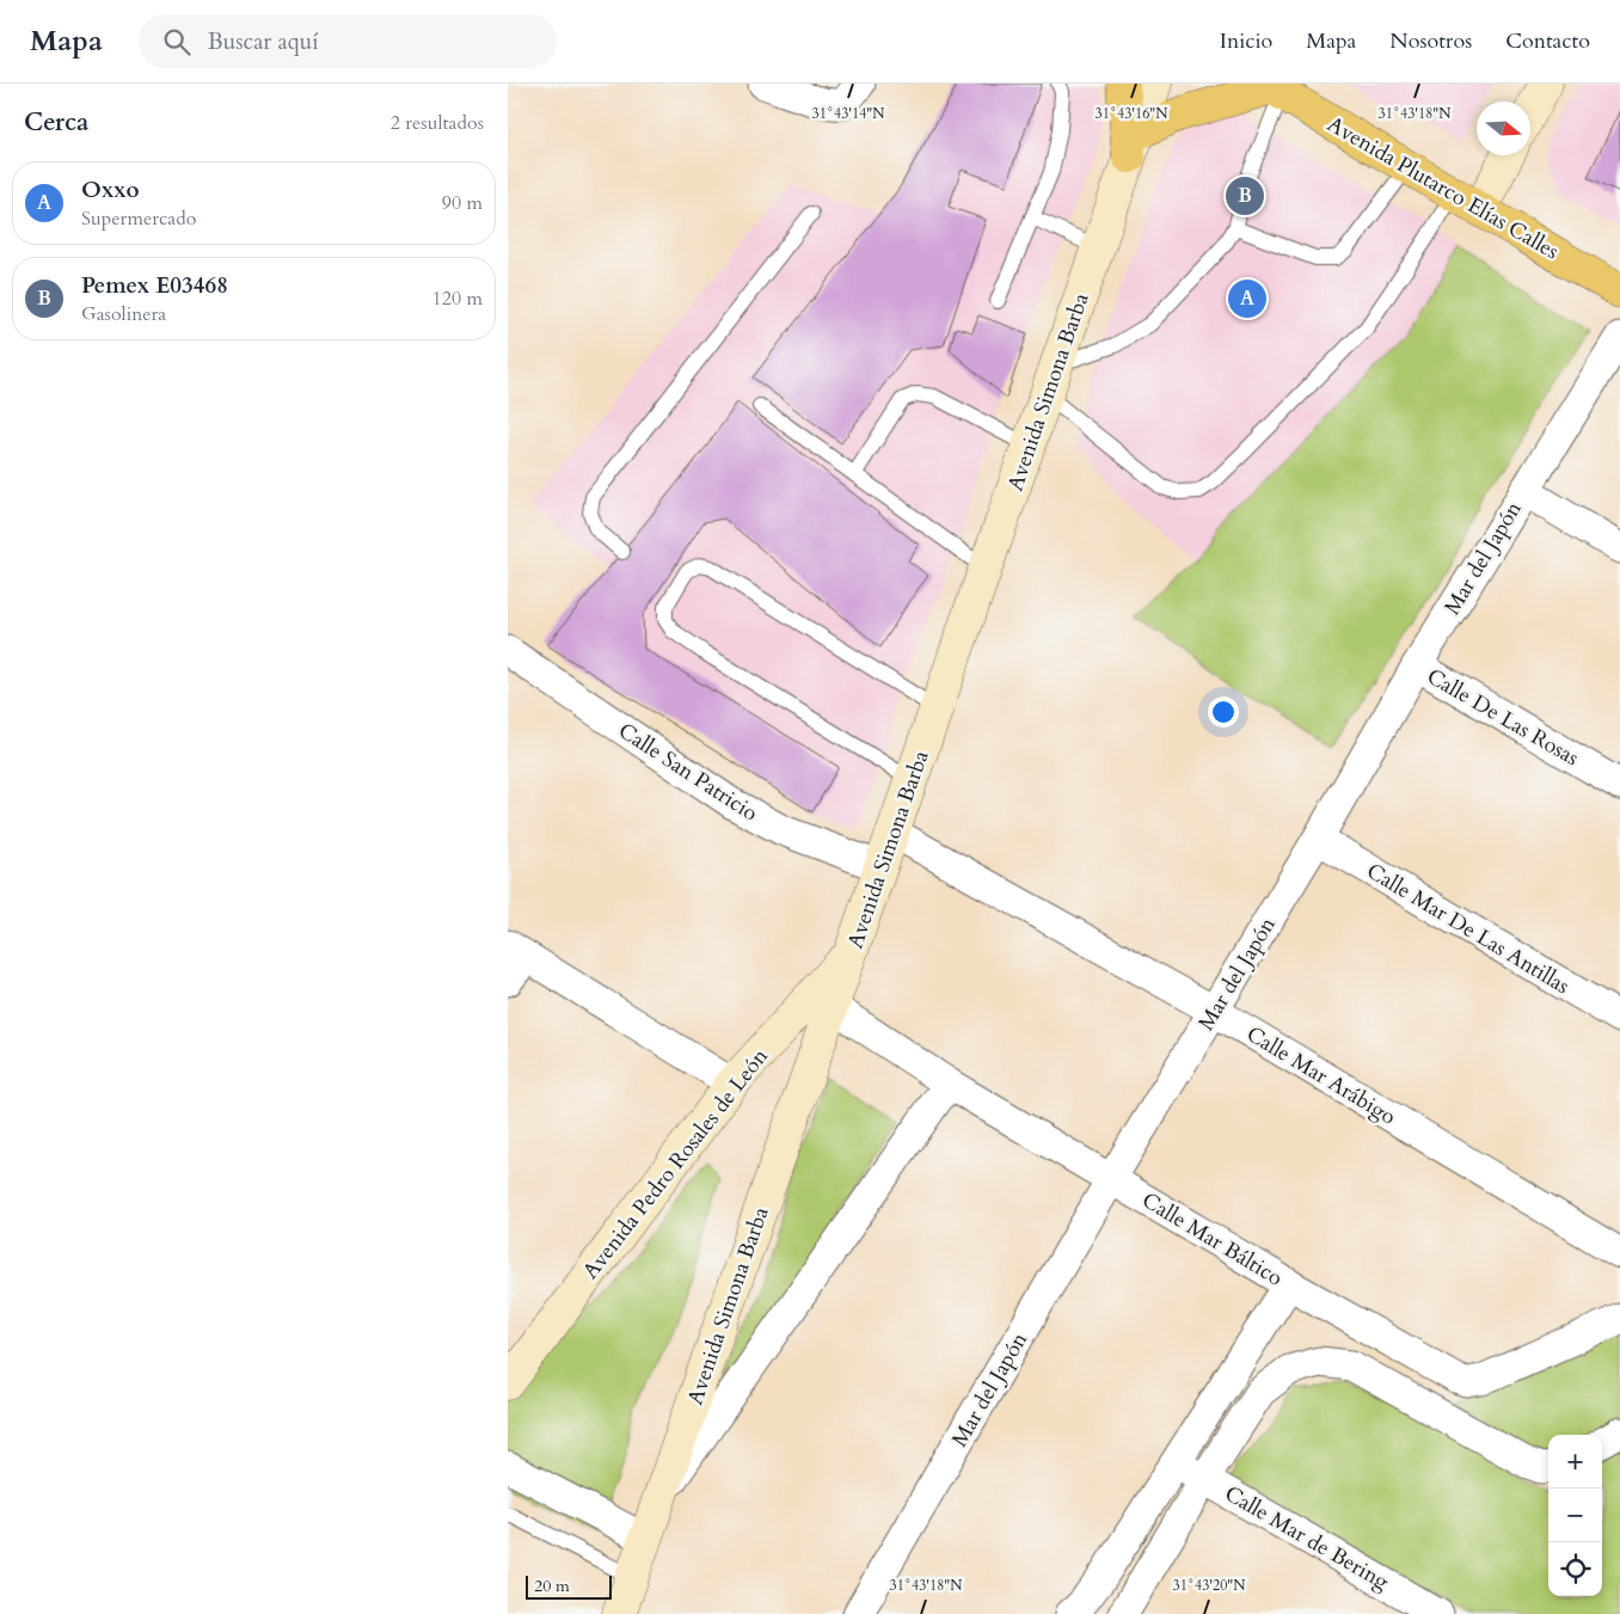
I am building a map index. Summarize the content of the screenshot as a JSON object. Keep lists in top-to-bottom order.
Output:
{
  "streets": {
    "main road": ["Avenida Plutarco Elías Calles", "Avenida Simona Barba", "Avenida Pedro Rosales de León"],
    "street": [
      "Mar del Japón",
      "Calle De Las Rosas",
      "Calle San Patricio",
      "Calle Mar De Las Antillas",
      "Calle Mar Arábigo",
      "Calle Mar Báltico",
      "Calle Mar de Bering"
    ]
  },
  "crossings": [
    ["Avenida Simona Barba", "Calle San Patricio"],
    ["Avenida Simona Barba", "Calle Mar Arábigo"],
    ["Avenida Simona Barba", "Avenida Pedro Rosales de León"],
    ["Avenida Simona Barba", "Calle Mar Báltico"],
    ["Mar del Japón", "Calle De Las Rosas"],
    ["Mar del Japón", "Calle Mar De Las Antillas"],
    ["Mar del Japón", "Calle Mar Arábigo"],
    ["Mar del Japón", "Calle Mar Báltico"]
  ],
  "scale_bar": "20 m",
  "north": "right",
  "page": {
    "header": "Mapa",
    "search": "Buscar aquí",
    "nav": [
      "Inicio",
      "Mapa",
      "Nosotros",
      "Contacto"
    ],
    "heading": ["Cerca", "2 resultados"],
    "list": [
      {
        "mark": "A",
        "name": "Oxxo",
        "note": "Supermercado",
        "value": "90 m"
      },
      {
        "mark": "B",
        "name": "Pemex E03468",
        "note": "Gasolinera",
        "value": "120 m"
      }
    ],
    "pins": ["B", "A"],
    "map_buttons": ["+", "−"],
    "scale": "20 m"
  },
  "coordinates": [
    "31°43'14\"N",
    "31°43'16\"N",
    "31°43'18\"N",
    "31°43'20\"N"
  ]
}
